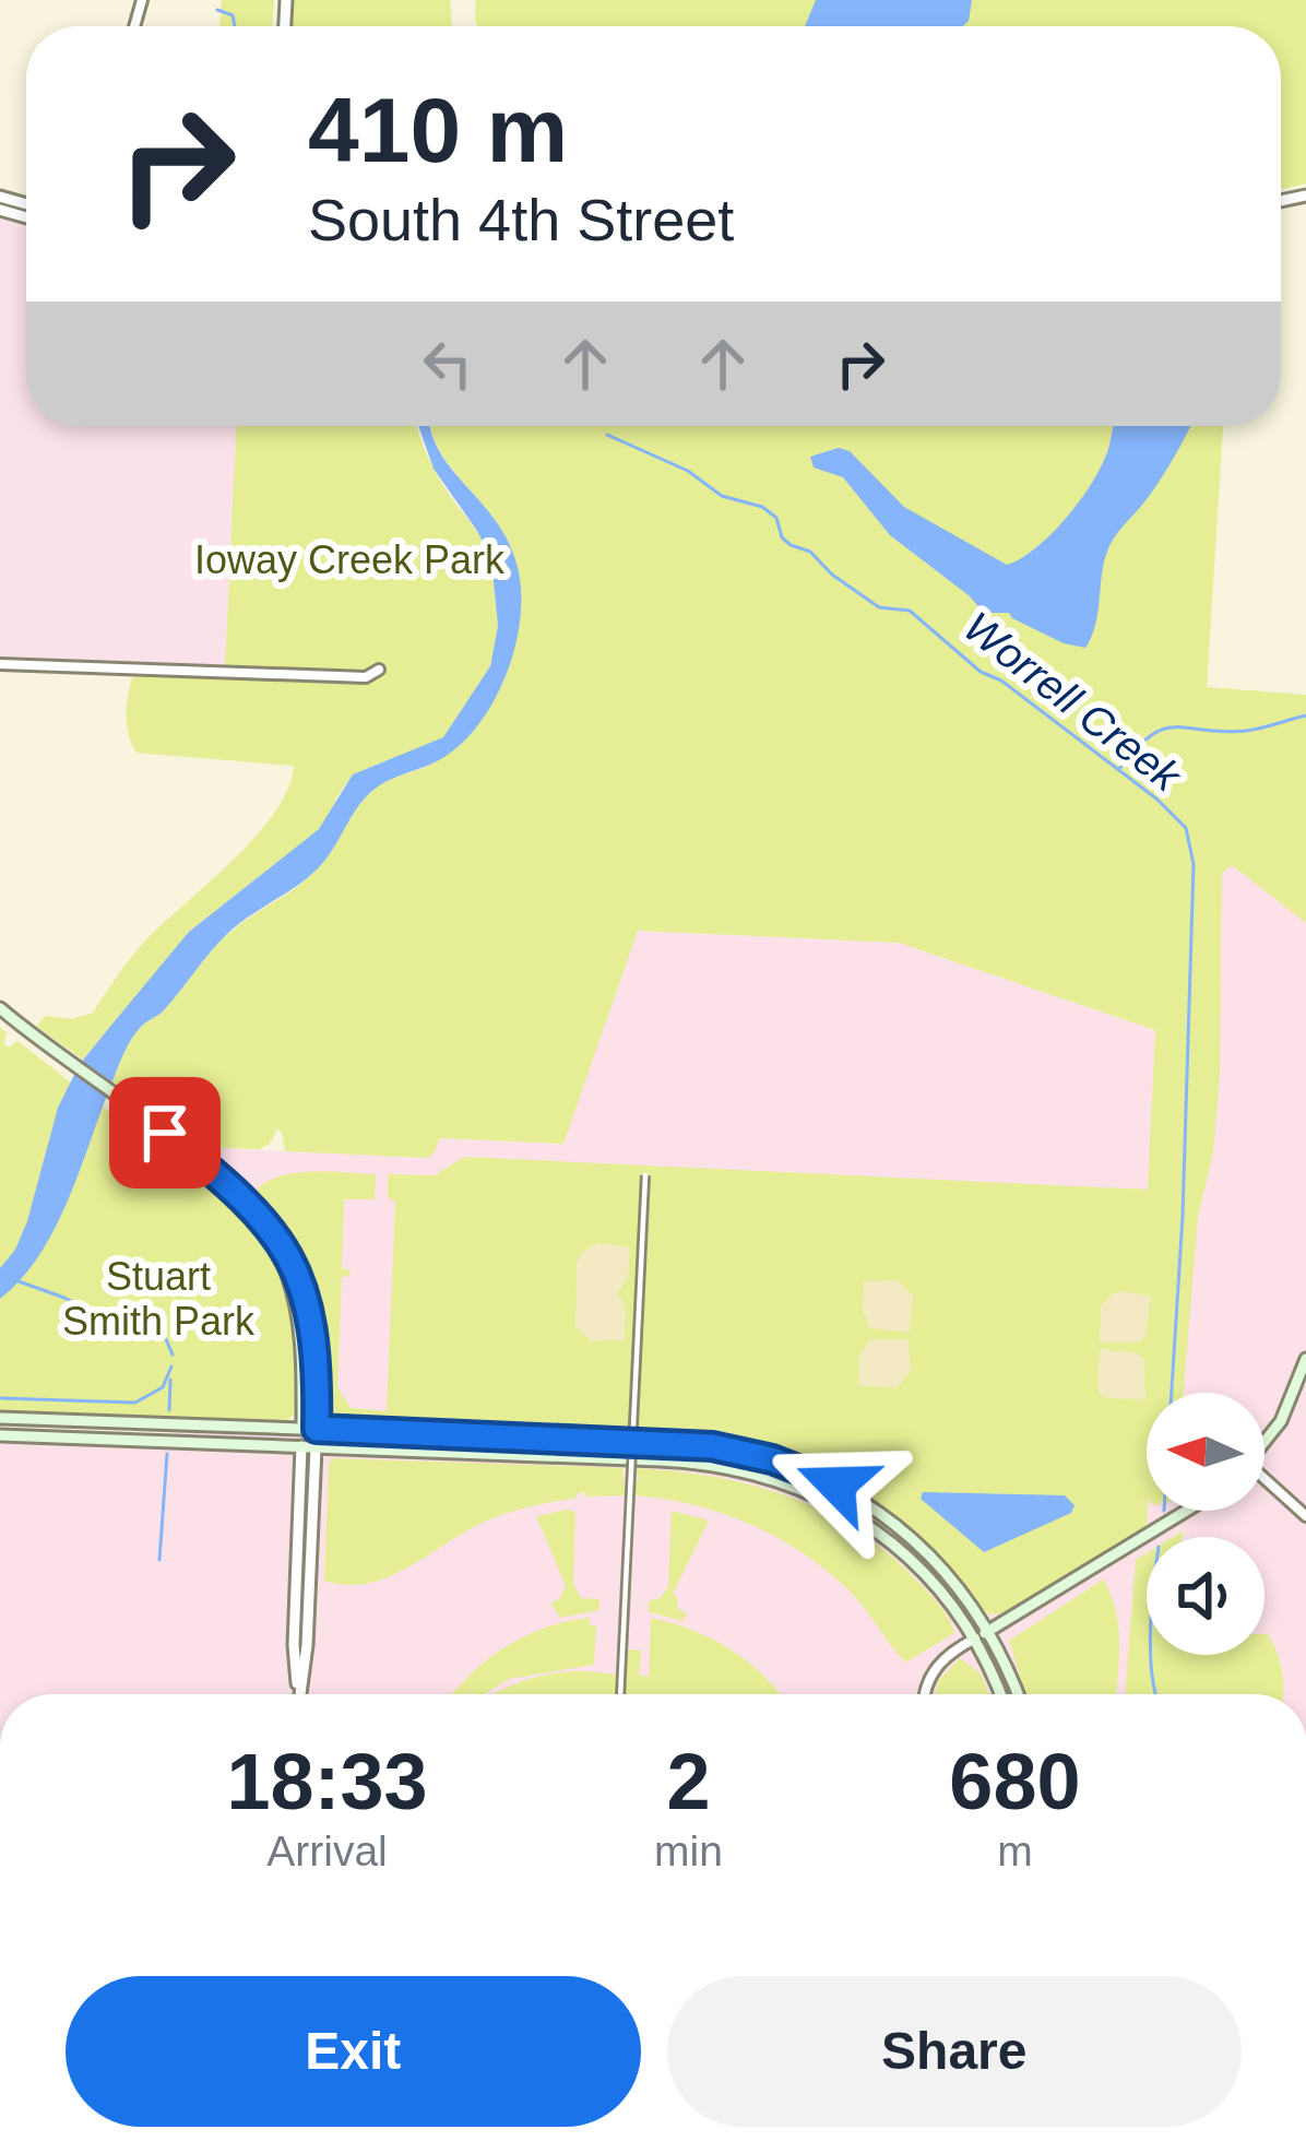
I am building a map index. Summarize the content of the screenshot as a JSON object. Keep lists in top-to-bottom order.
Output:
{
  "water": ["Worrell Creek"],
  "parks": ["Ioway Creek Park", "Stuart Smith Park"],
  "north": "left",
  "page": {
    "turn": ["410 m", "South 4th Street"],
    "eta": [
      "18:33",
      "Arrival",
      "2",
      "min",
      "680",
      "m"
    ],
    "buttons": ["Exit", "Share"]
  }
}
